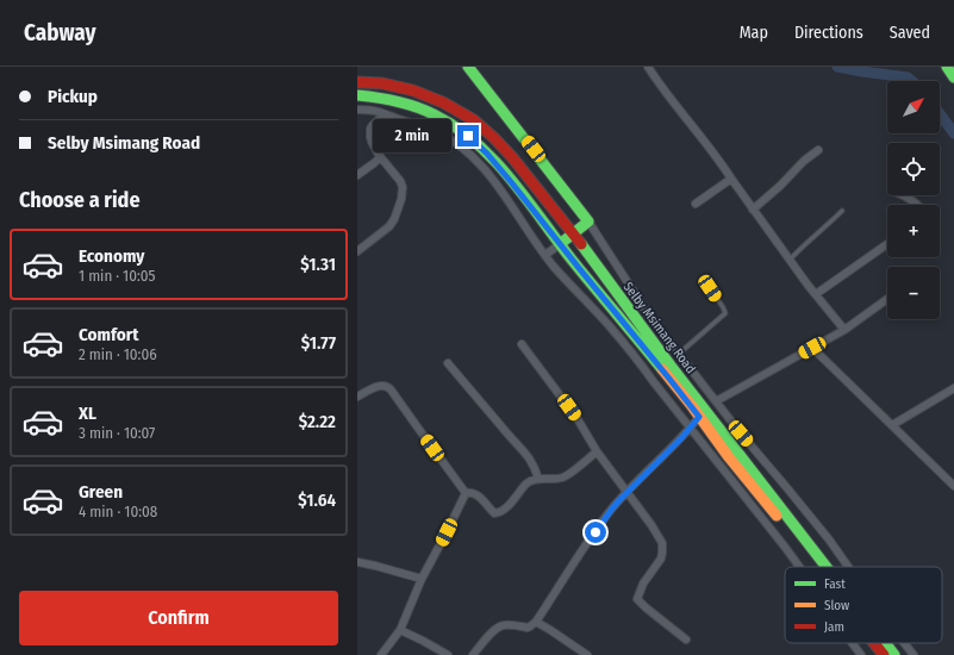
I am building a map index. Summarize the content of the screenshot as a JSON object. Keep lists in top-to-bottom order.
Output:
{
  "streets": {
    "main road": ["Selby Msimang Road"]
  },
  "legend": ["Fast", "Slow", "Jam"],
  "north": "top right",
  "page": {
    "header": "Cabway",
    "nav": ["Map", "Directions", "Saved"],
    "banner": ["Pickup", "Selby Msimang Road"],
    "map_buttons": ["+", "−"],
    "bubble": "2 min",
    "heading": "Choose a ride",
    "list": [
      {
        "name": "Economy",
        "note": "1 min · 10:05",
        "value": "$1.31"
      },
      {
        "name": "Comfort",
        "note": "2 min · 10:06",
        "value": "$1.77"
      },
      {
        "name": "XL",
        "note": "3 min · 10:07",
        "value": "$2.22"
      },
      {
        "name": "Green",
        "note": "4 min · 10:08",
        "value": "$1.64"
      }
    ],
    "buttons": "Confirm"
  }
}
